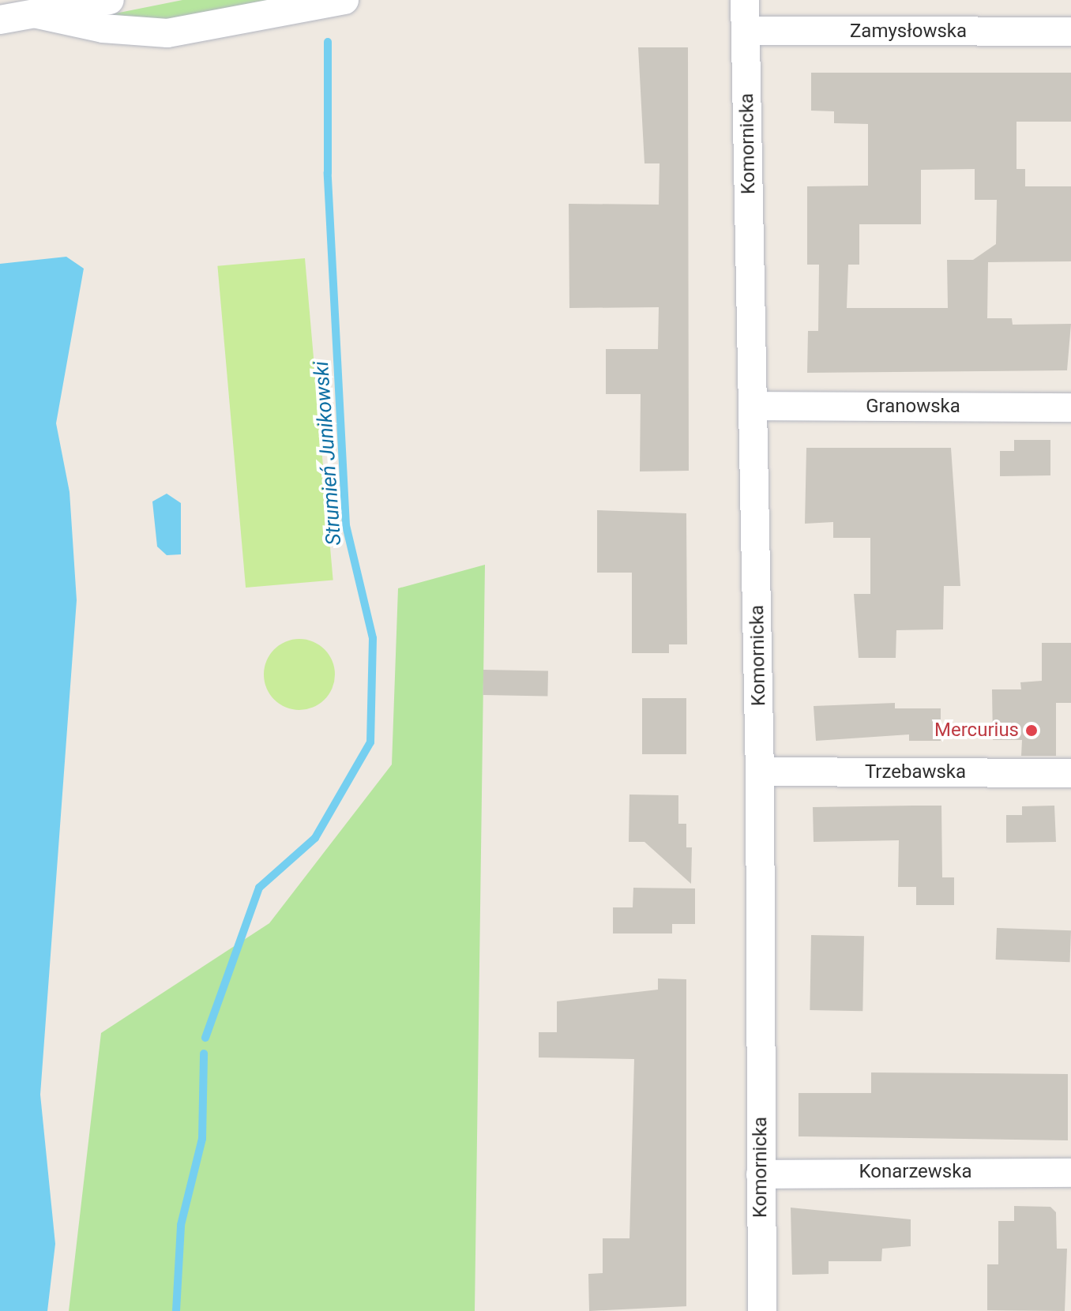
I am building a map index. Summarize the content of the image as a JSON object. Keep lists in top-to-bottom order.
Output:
{
  "streets": {
    "street": [
      "Zamysłowska",
      "Komornicka",
      "Granowska",
      "Trzebawska",
      "Konarzewska"
    ]
  },
  "crossings": [
    ["Zamysłowska", "Komornicka"],
    ["Komornicka", "Granowska"],
    ["Komornicka", "Trzebawska"],
    ["Komornicka", "Konarzewska"]
  ],
  "water": ["Strumień Junikowski"],
  "places": ["Mercurius"]
}
